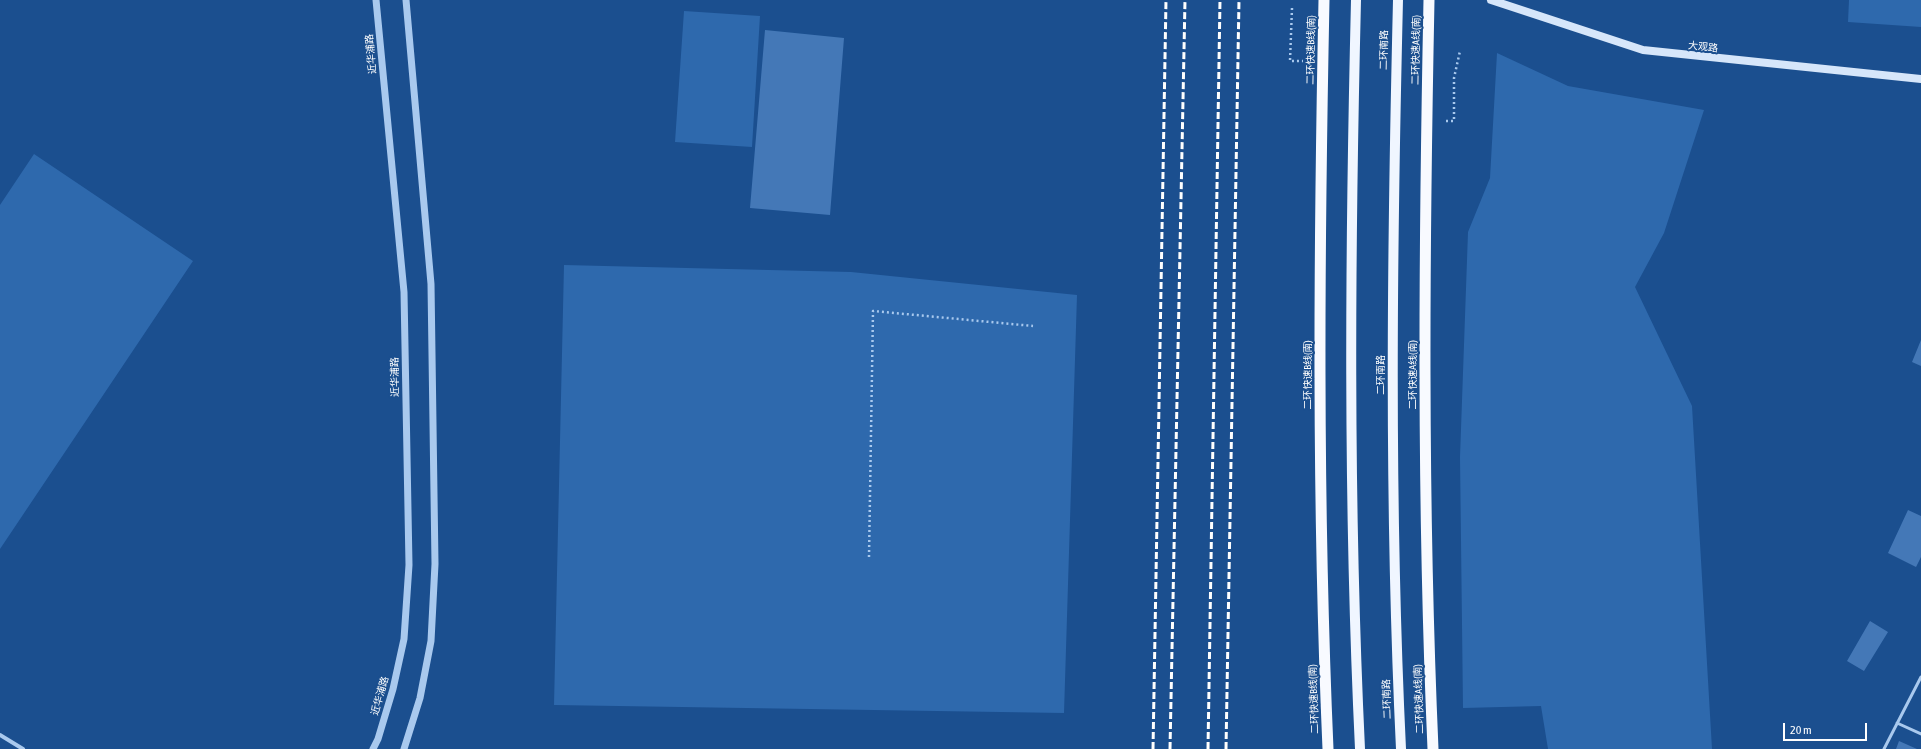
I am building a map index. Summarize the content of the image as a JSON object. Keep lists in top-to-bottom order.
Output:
{
  "streets": {
    "highway": ["二环快速B线(南)", "二环快速A线(南)"],
    "main road": ["大观路", "二环南路"],
    "street": ["近华浦路"]
  },
  "scale_bar": "20 m"
}
